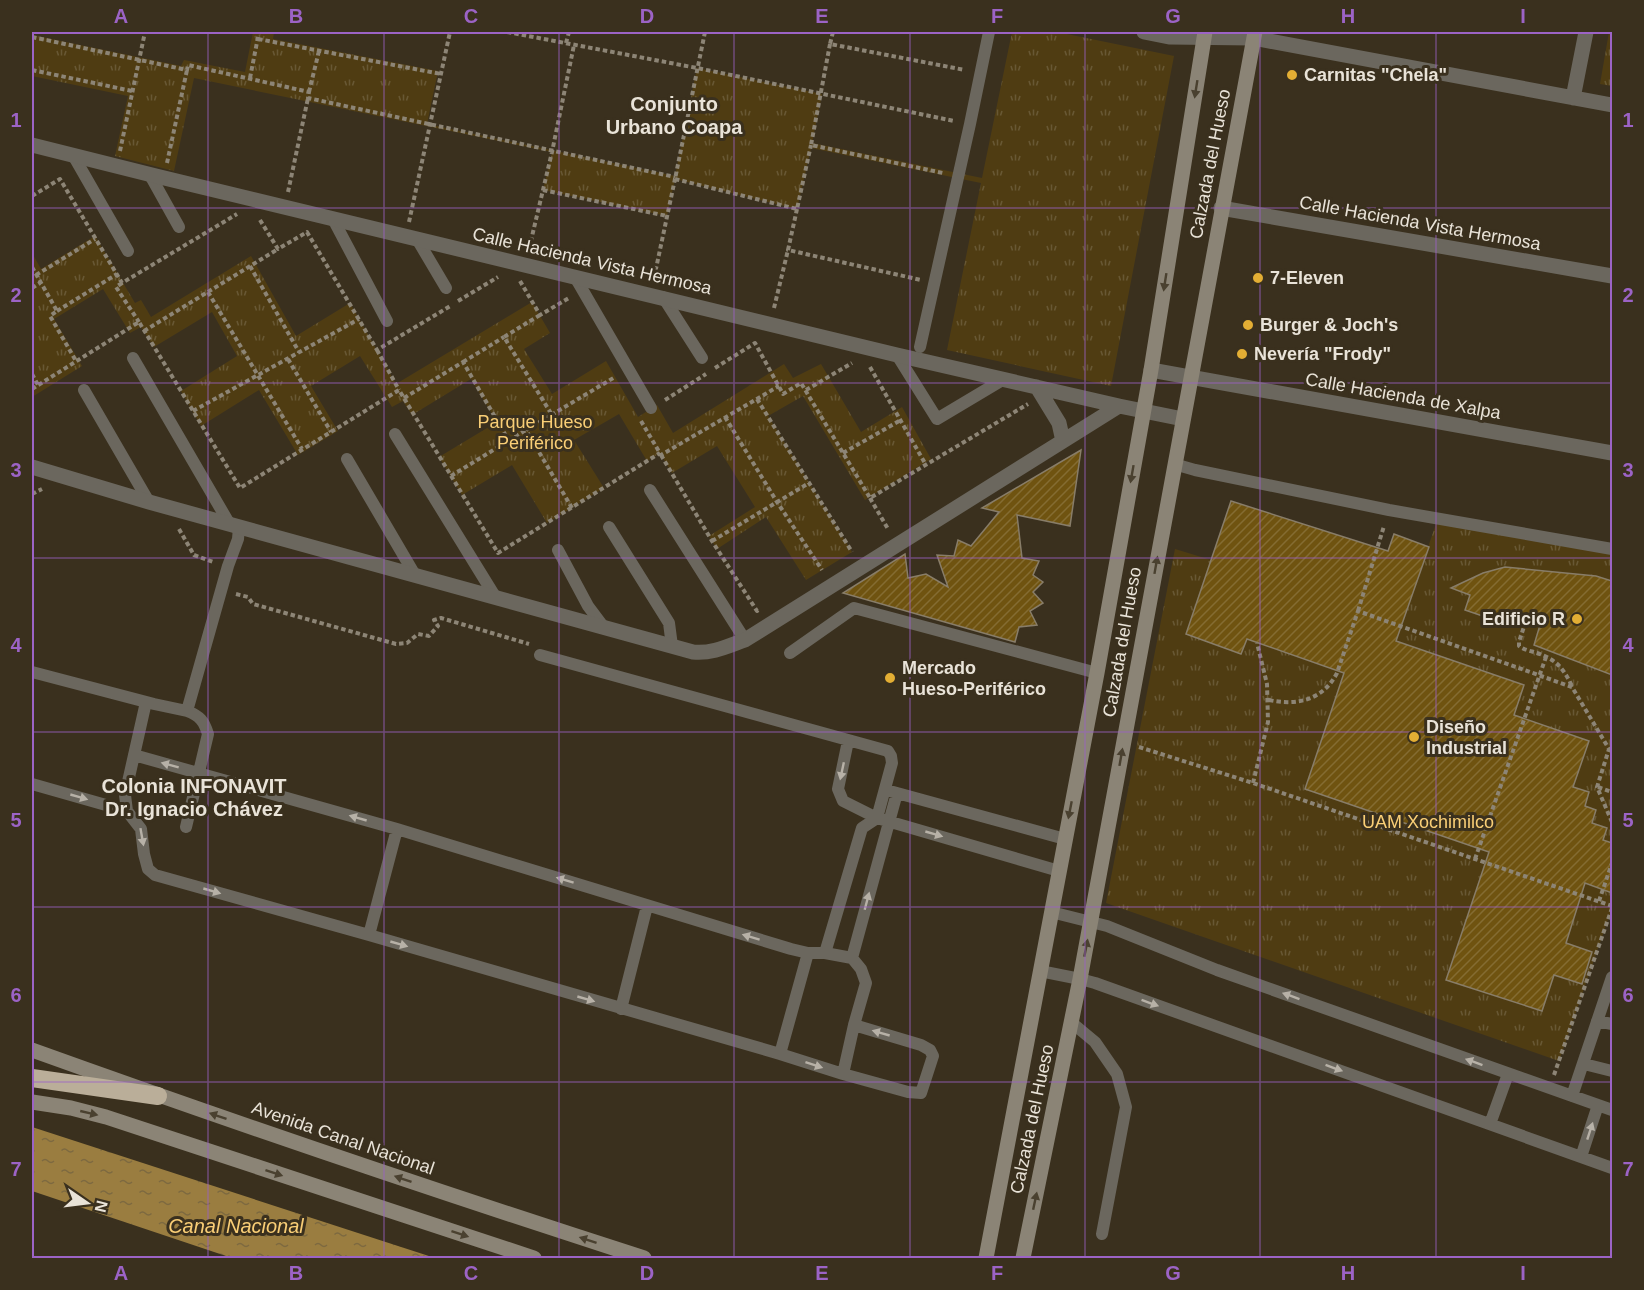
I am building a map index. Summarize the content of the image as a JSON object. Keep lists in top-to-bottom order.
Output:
{
  "streets": {
    "main road": ["Calzada del Hueso", "Avenida Canal Nacional"],
    "street": ["Calle Hacienda Vista Hermosa", "Calle Hacienda de Xalpa"]
  },
  "crossings": [
    ["Calzada del Hueso", "Calle Hacienda Vista Hermosa"],
    ["Calzada del Hueso", "Calle Hacienda de Xalpa"]
  ],
  "districts": ["Conjunto Urbano Coapa", "Colonia INFONAVIT Dr. Ignacio Chávez"],
  "water": ["Canal Nacional"],
  "parks": ["Parque Hueso Periférico", "UAM Xochimilco"],
  "places": [
    "Carnitas \"Chela\"",
    "7-Eleven",
    "Burger & Joch's",
    "Nevería \"Frody\"",
    "Edificio R",
    "Mercado Hueso-Periférico",
    "Diseño Industrial"
  ],
  "north": "right",
  "grid": {
    "columns": [
      "A",
      "B",
      "C",
      "D",
      "E",
      "F",
      "G",
      "H",
      "I"
    ],
    "rows": [
      "1",
      "2",
      "3",
      "4",
      "5",
      "6",
      "7"
    ]
  }
}
